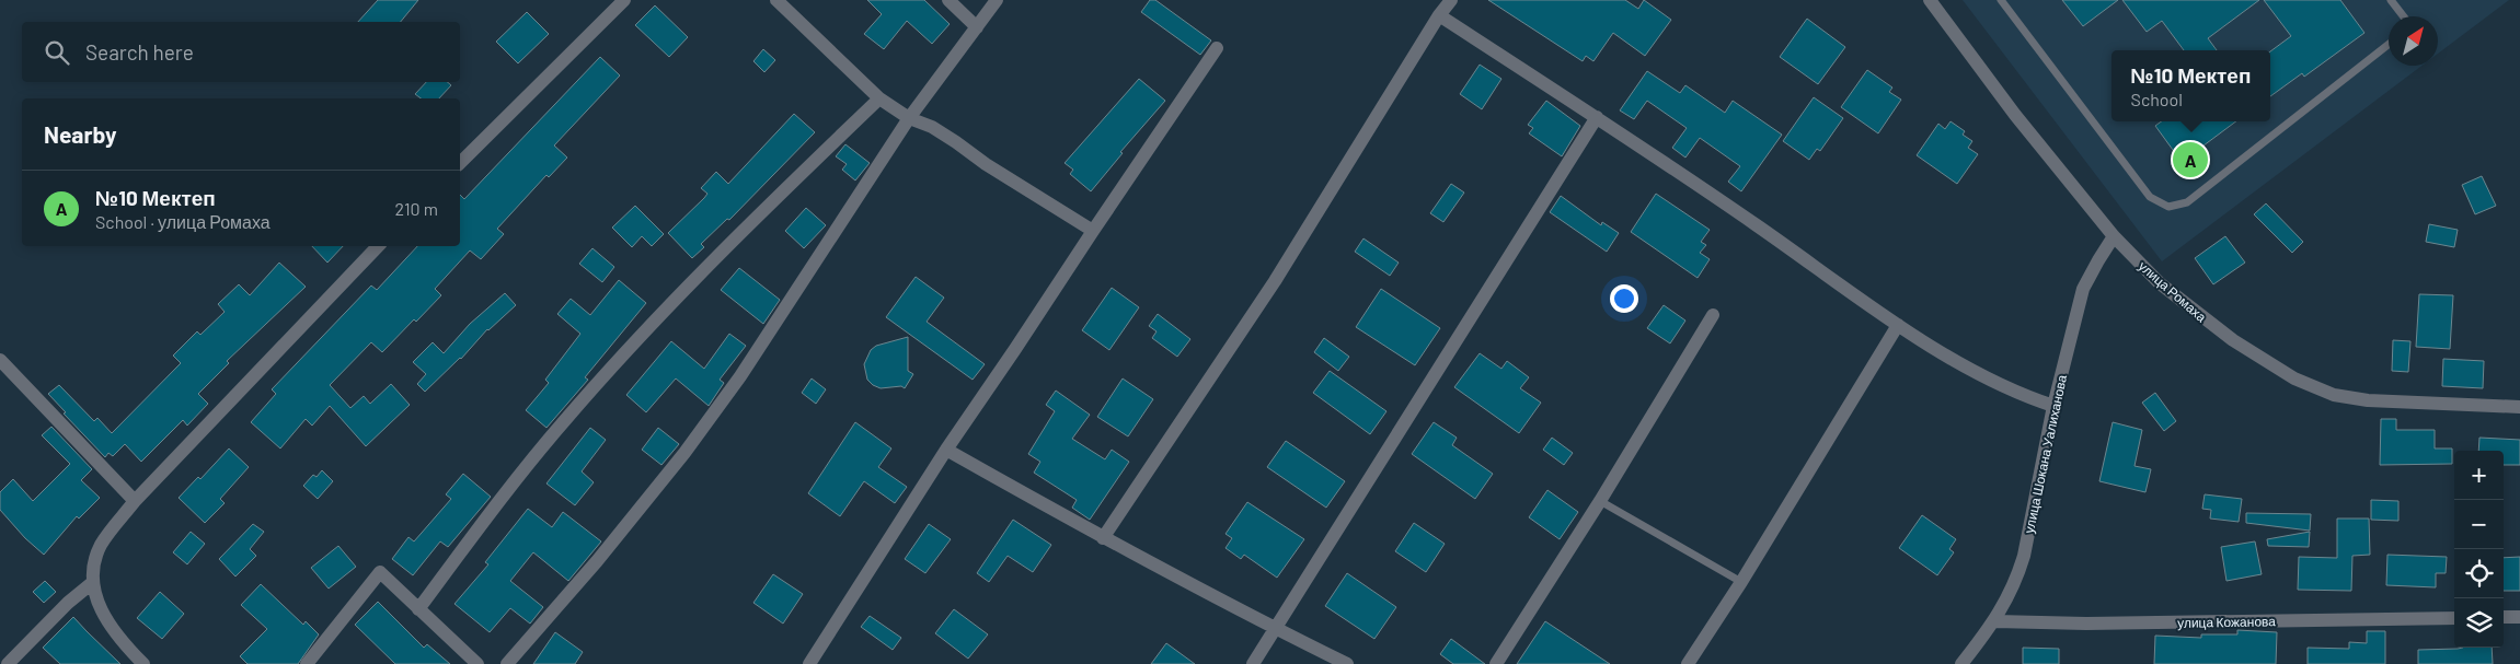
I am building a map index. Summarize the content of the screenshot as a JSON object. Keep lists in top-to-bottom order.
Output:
{
  "streets": {
    "street": ["улица Ромаха", "улица Шокана Уалиханова", "улица Кожанова"]
  },
  "crossings": [
    ["улица Ромаха", "улица Шокана Уалиханова"],
    ["улица Шокана Уалиханова", "улица Кожанова"]
  ],
  "north": "top right",
  "page": {
    "search": "Search here",
    "popup": ["№10 Мектеп", "School"],
    "heading": "Nearby",
    "pins": "A",
    "list": [
      {
        "mark": "A",
        "name": "№10 Мектеп",
        "note": "School · улица Ромаха",
        "value": "210 m"
      }
    ],
    "map_buttons": ["+", "−"]
  }
}
